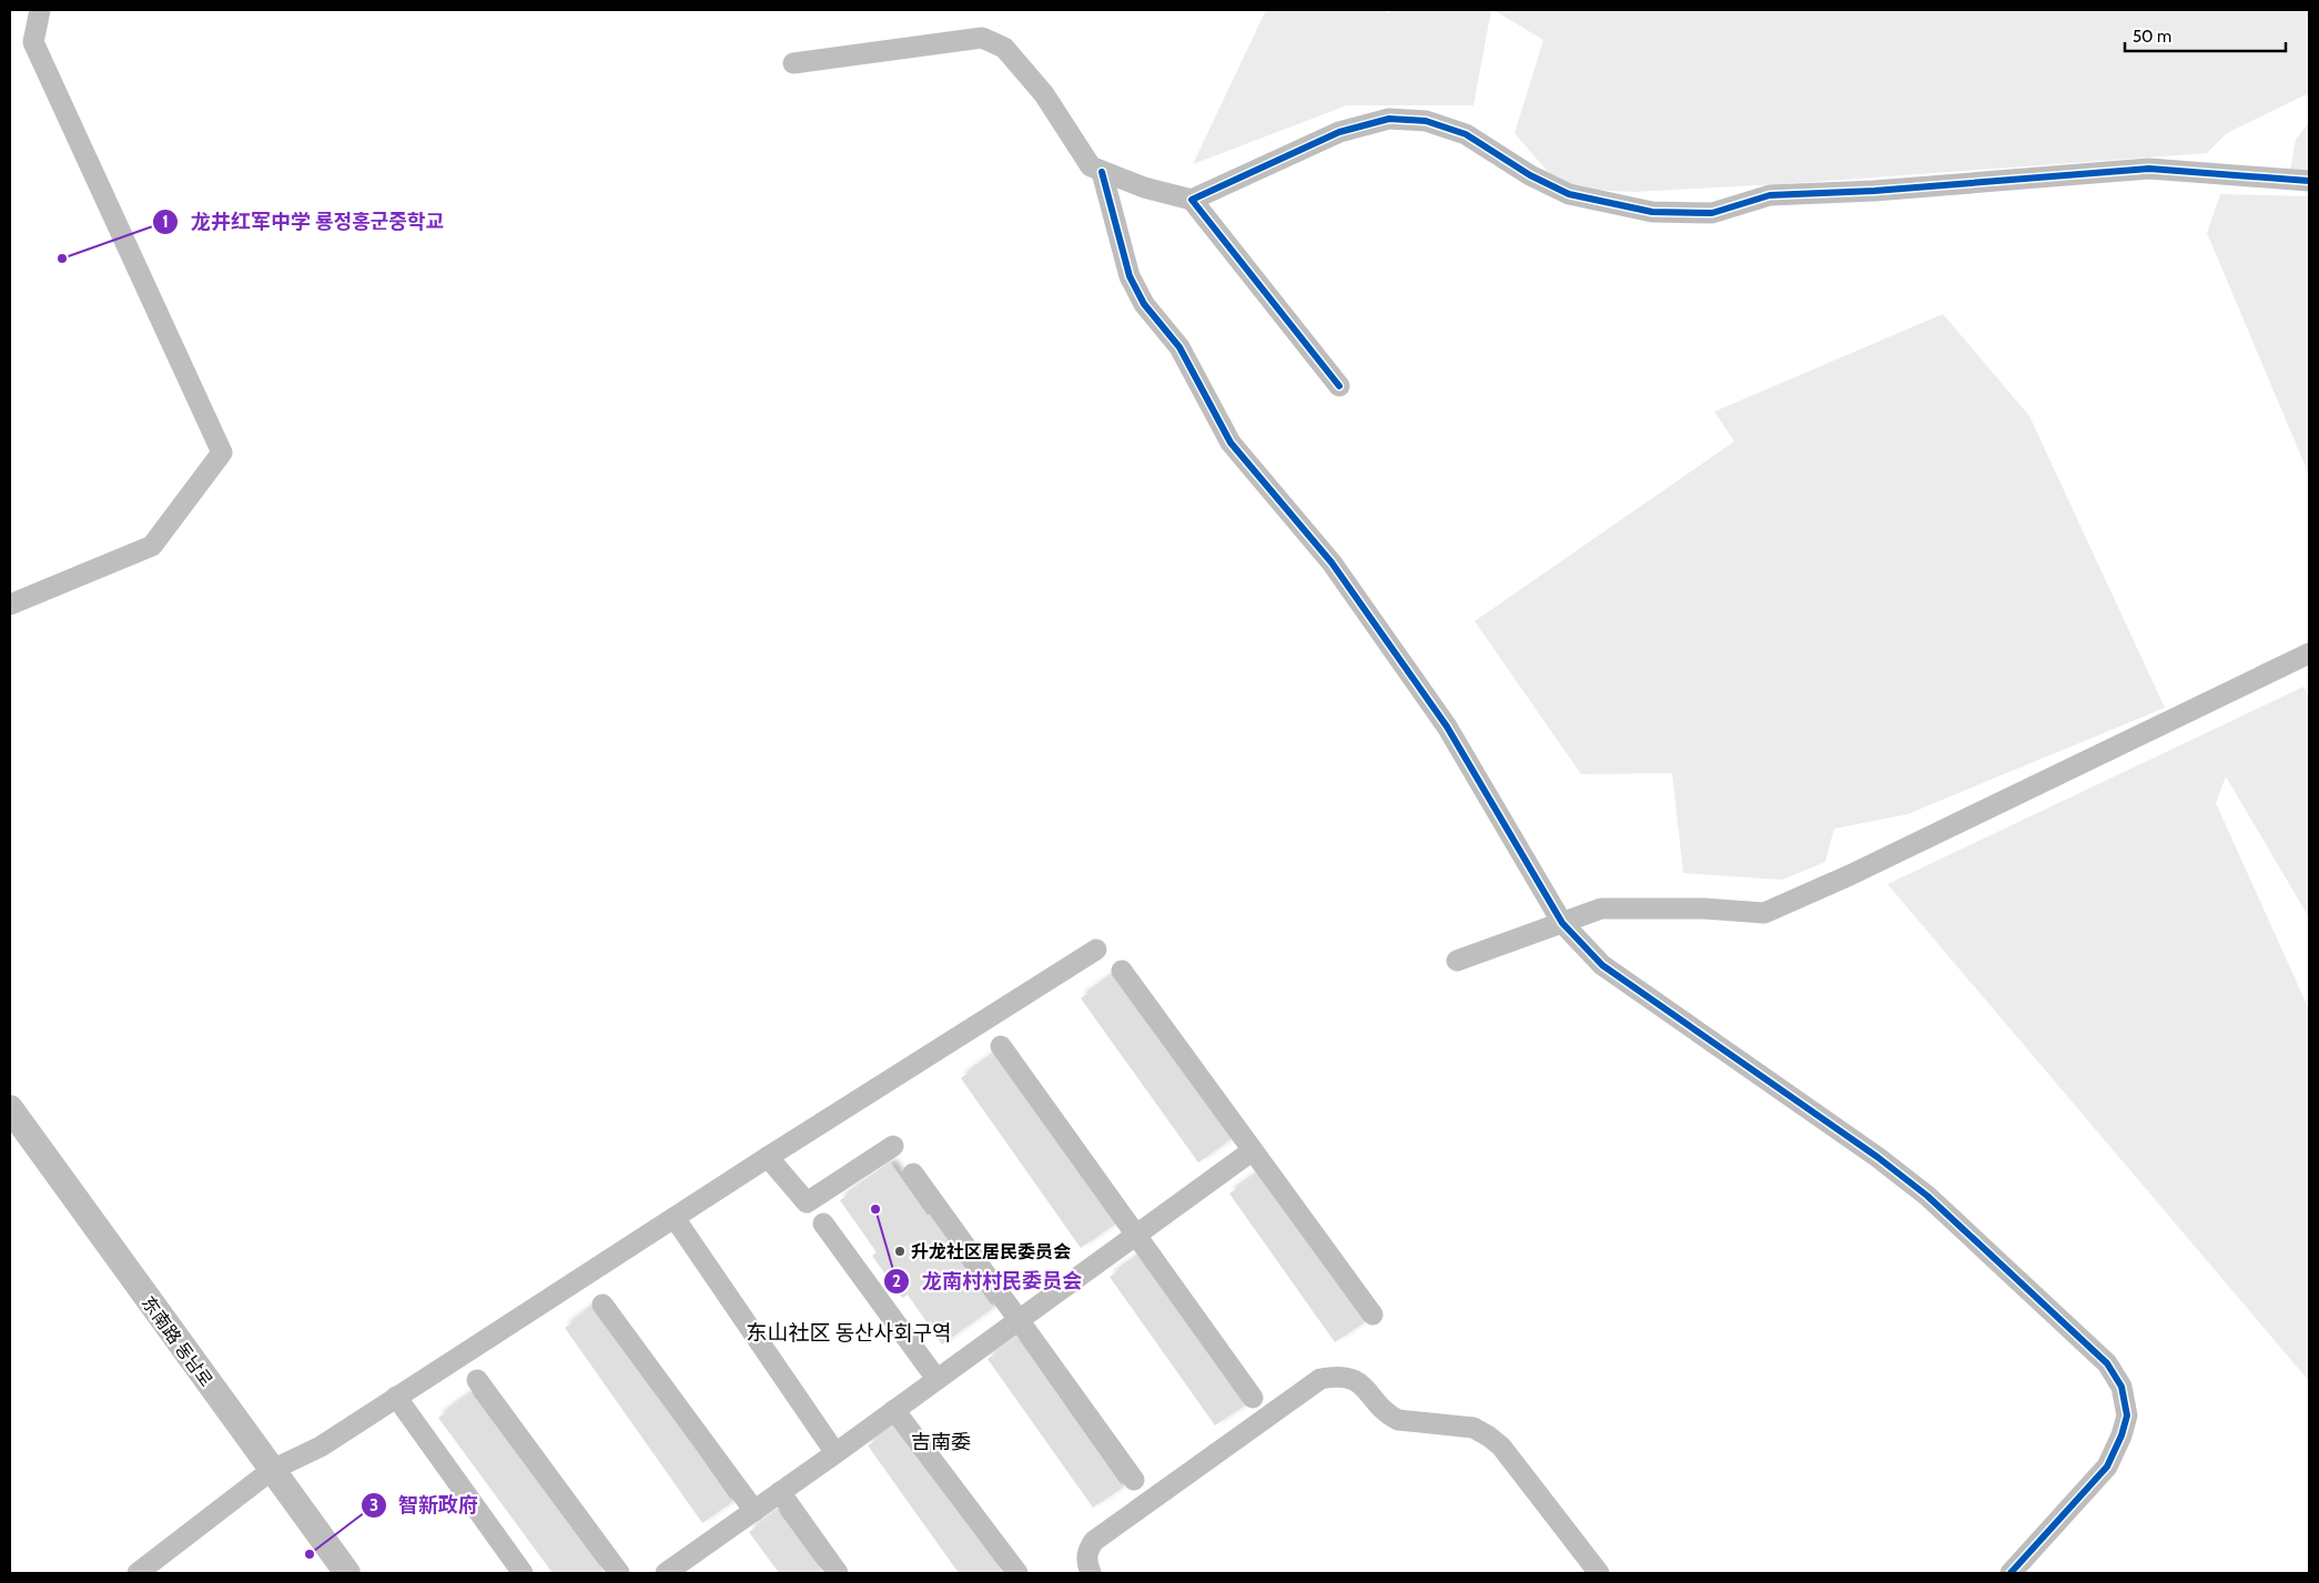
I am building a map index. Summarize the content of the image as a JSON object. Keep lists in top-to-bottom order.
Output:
{
  "streets": {
    "main road": ["东南路 동남로"]
  },
  "districts": ["东山社区 동산사회구역", "吉南委"],
  "places": [
    "龙井红军中学 룡정홍군중학교",
    "龙南村村民委员会",
    "升龙社区居民委员会",
    "智新政府"
  ],
  "scale_bar": "50 m"
}
